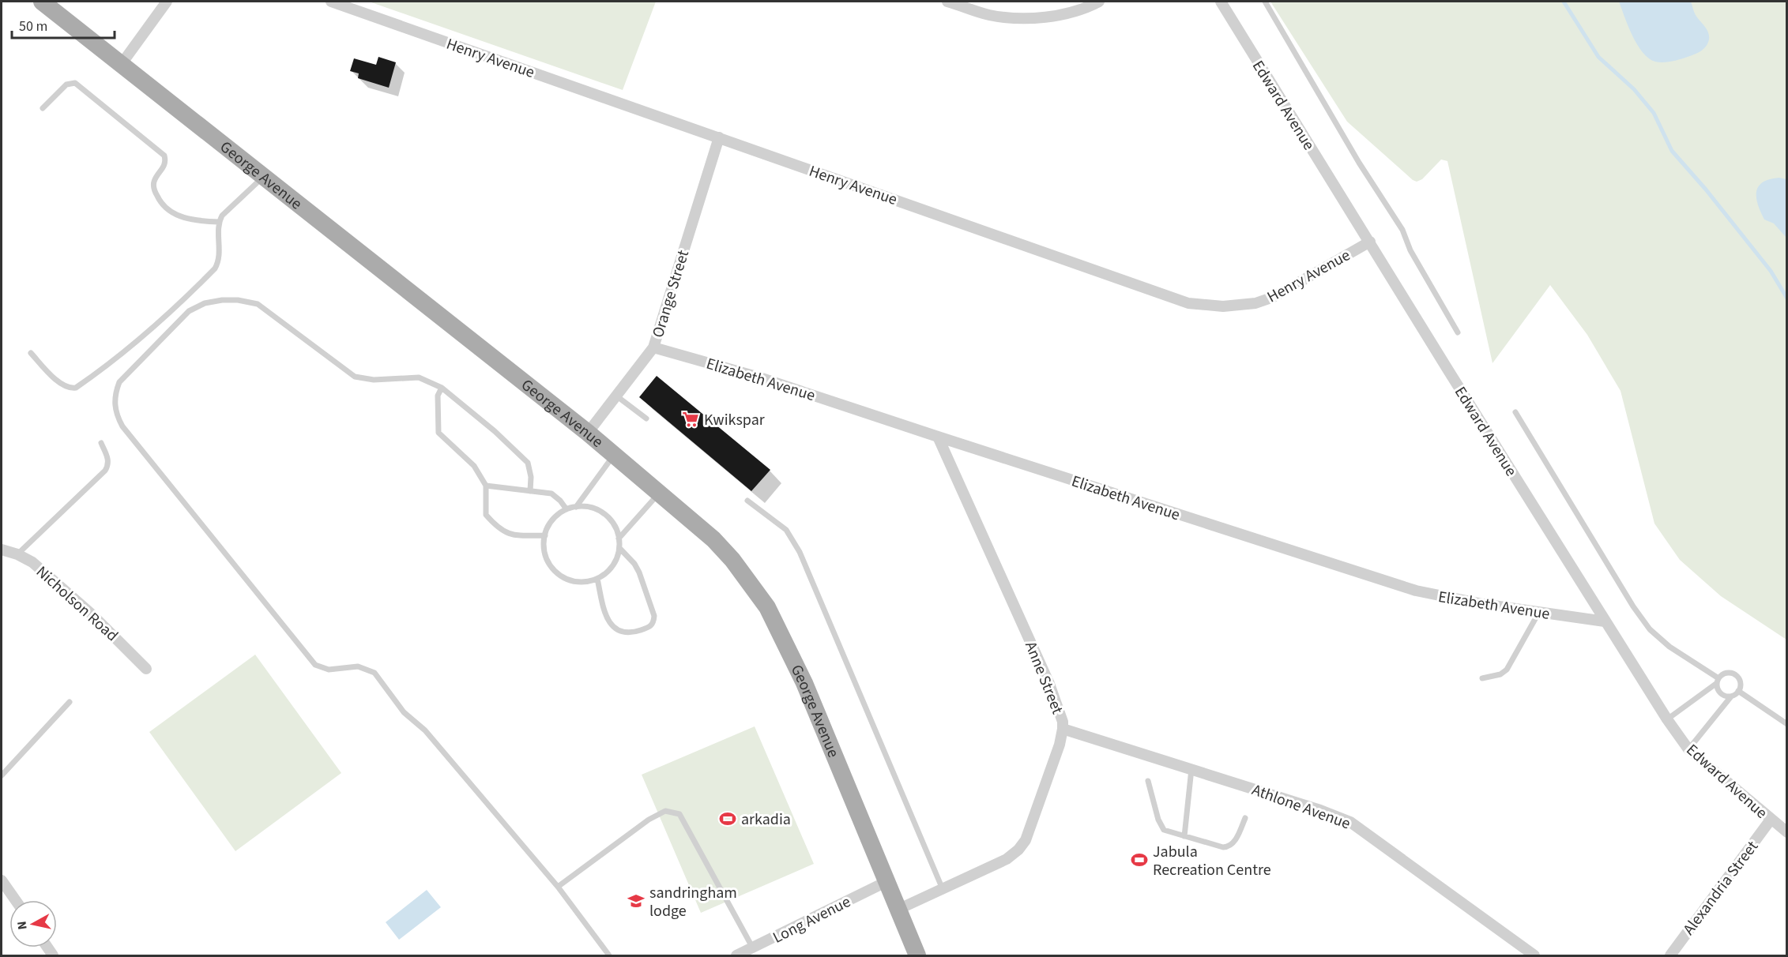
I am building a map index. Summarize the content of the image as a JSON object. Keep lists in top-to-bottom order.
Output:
{
  "streets": {
    "main road": ["George Avenue"],
    "street": [
      "Henry Avenue",
      "Edward Avenue",
      "Orange Street",
      "Elizabeth Avenue",
      "Nicholson Road",
      "Anne Street",
      "Athlone Avenue",
      "Alexandria Street",
      "Long Avenue"
    ]
  },
  "crossings": [
    ["Henry Avenue", "Edward Avenue"],
    ["Henry Avenue", "Orange Street"],
    ["Edward Avenue", "Elizabeth Avenue"],
    ["Edward Avenue", "Alexandria Street"],
    ["George Avenue", "Orange Street"],
    ["George Avenue", "Anne Street"],
    ["George Avenue", "Long Avenue"],
    ["Orange Street", "Elizabeth Avenue"],
    ["Elizabeth Avenue", "Anne Street"],
    ["Anne Street", "Athlone Avenue"]
  ],
  "places": {
    "supermarket": ["Kwikspar"],
    "sports": ["arkadia", "Jabula Recreation Centre"],
    "school or university": ["sandringham lodge"]
  },
  "scale_bar": "50 m",
  "north": "left"
}
